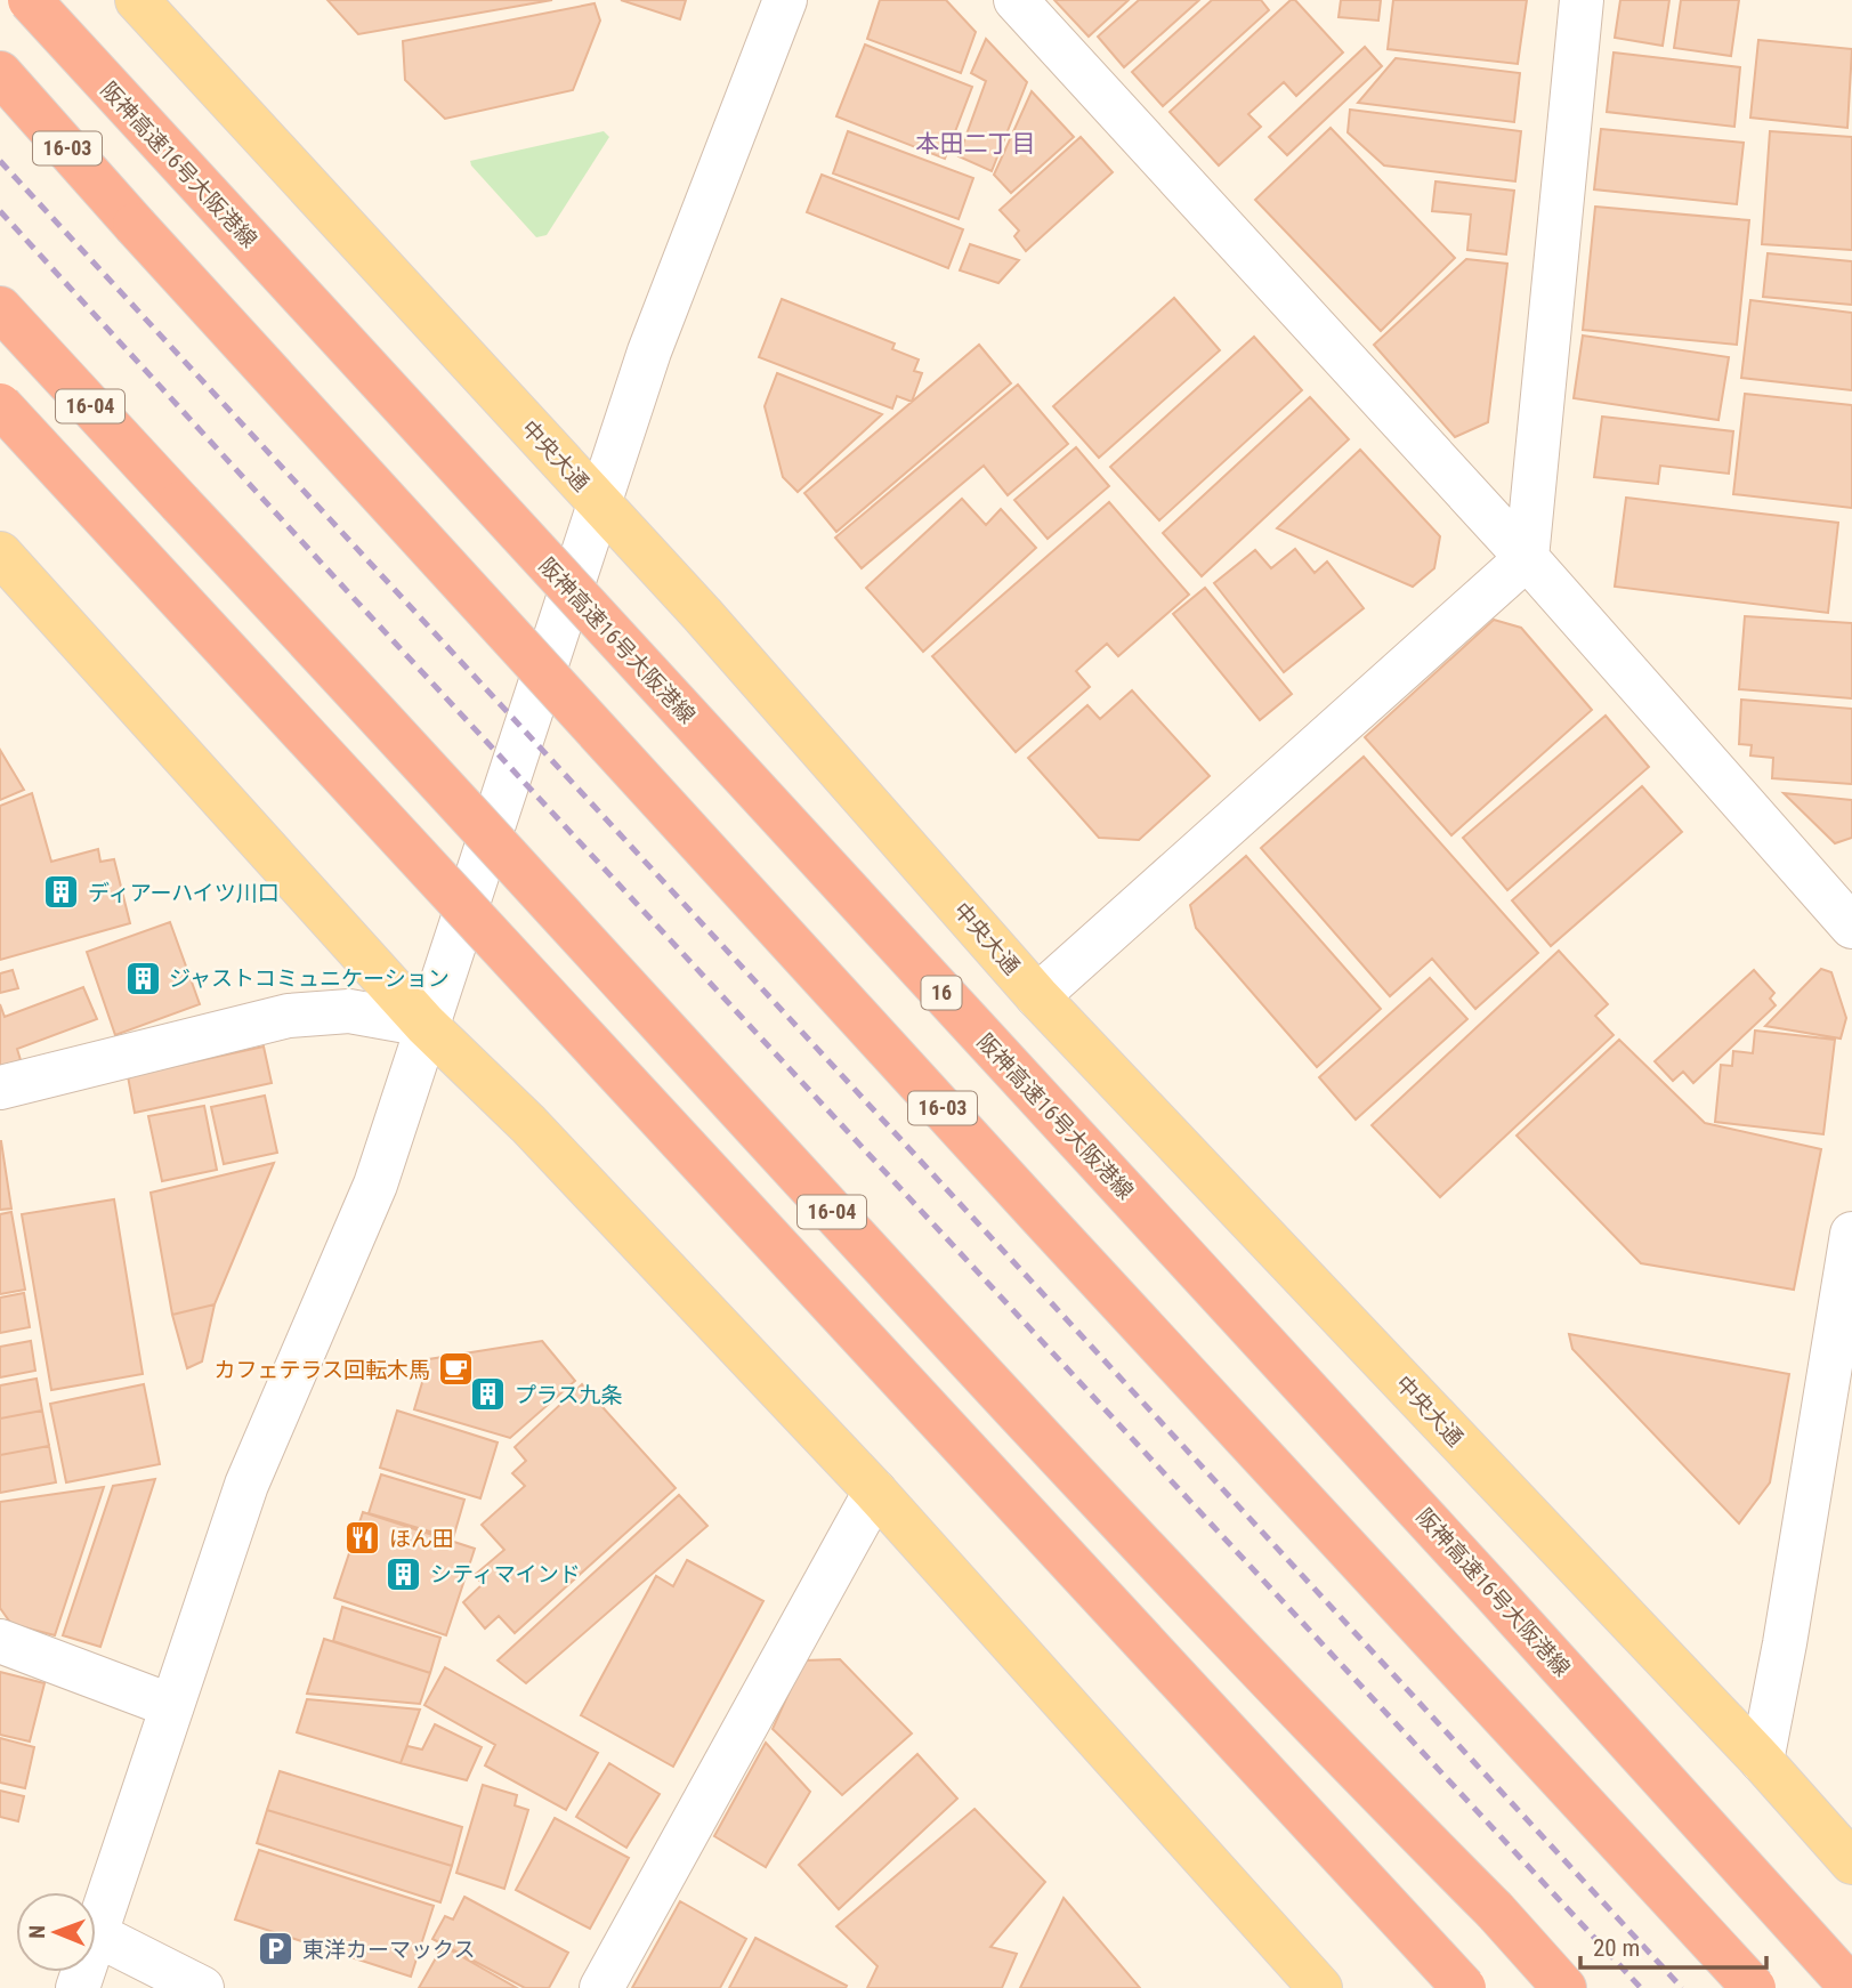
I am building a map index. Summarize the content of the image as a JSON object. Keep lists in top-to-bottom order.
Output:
{
  "streets": {
    "highway": [
      "16-03",
      "阪神高速16号大阪港線",
      "16-04",
      "16"
    ],
    "main road": ["中央大通"]
  },
  "districts": ["本田二丁目"],
  "places": {
    "building": [
      "ディアーハイツ川口",
      "ジャストコミュニケーション",
      "プラス九条",
      "シティマインド"
    ],
    "cafe": ["カフェテラス回転木馬"],
    "restaurant": ["ほん田"],
    "parking": ["東洋カーマックス"]
  },
  "scale_bar": "20 m",
  "north": "left"
}
